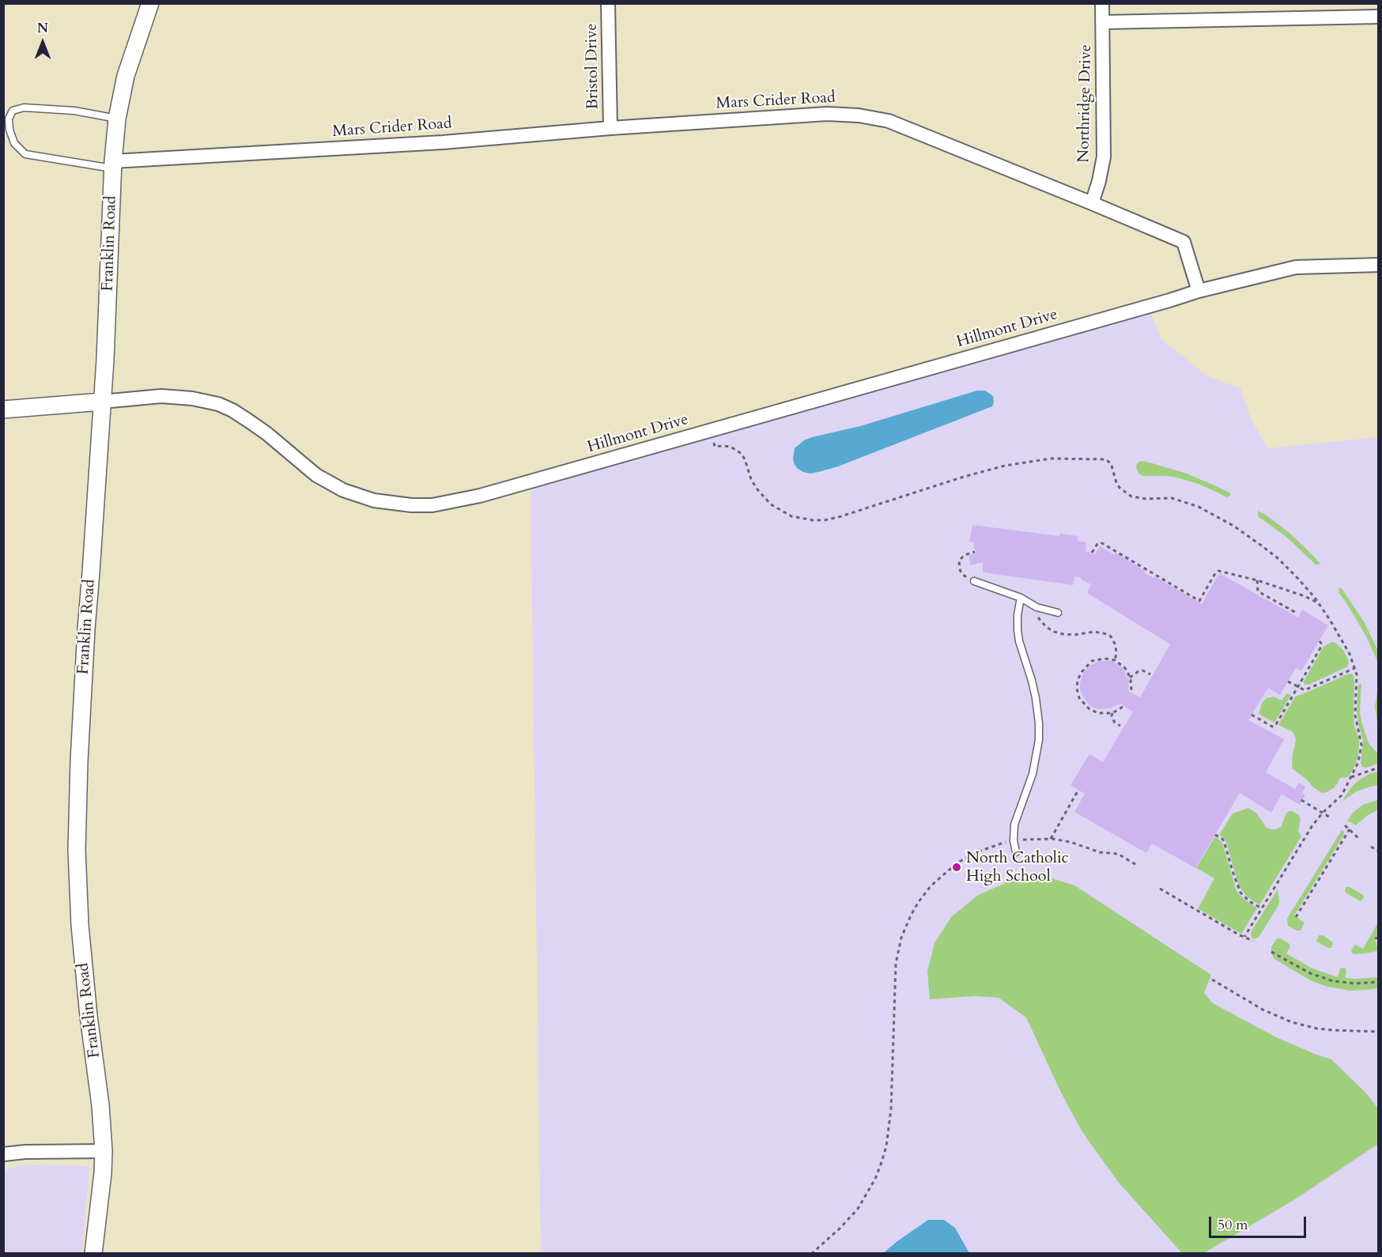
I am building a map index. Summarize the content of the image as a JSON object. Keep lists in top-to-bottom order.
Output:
{
  "streets": {
    "street": [
      "Bristol Drive",
      "Mars Crider Road",
      "Northridge Drive",
      "Franklin Road",
      "Hillmont Drive"
    ]
  },
  "crossings": [
    ["Bristol Drive", "Mars Crider Road"],
    ["Mars Crider Road", "Northridge Drive"],
    ["Mars Crider Road", "Franklin Road"],
    ["Mars Crider Road", "Hillmont Drive"],
    ["Franklin Road", "Hillmont Drive"]
  ],
  "places": ["North Catholic High School"],
  "scale_bar": "50 m",
  "north": "top"
}
